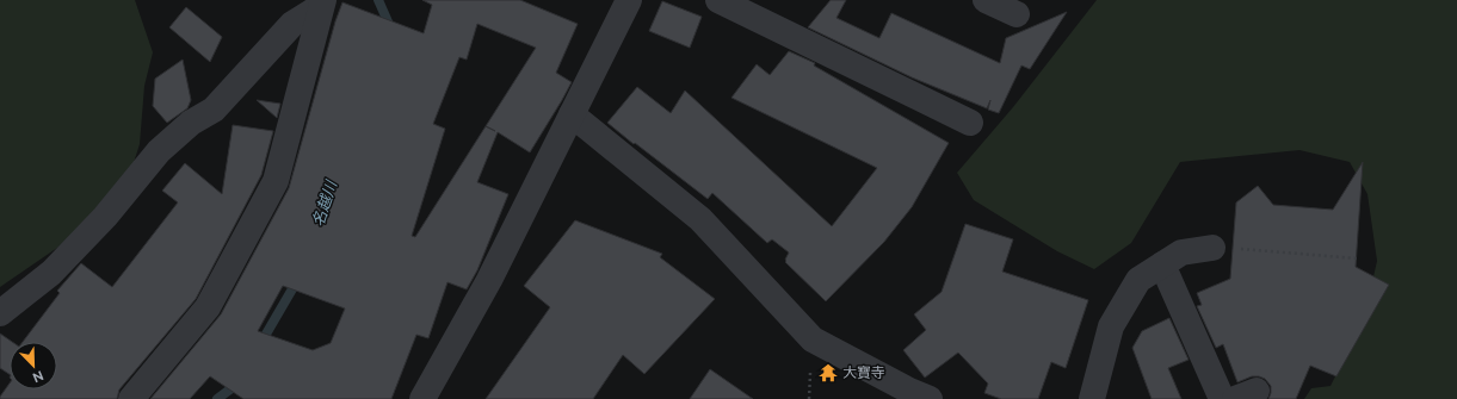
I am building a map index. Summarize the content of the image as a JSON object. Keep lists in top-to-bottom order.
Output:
{
  "water": ["名越川"],
  "places": {
    "temple": ["大寶寺"]
  },
  "north": "bottom right"
}
